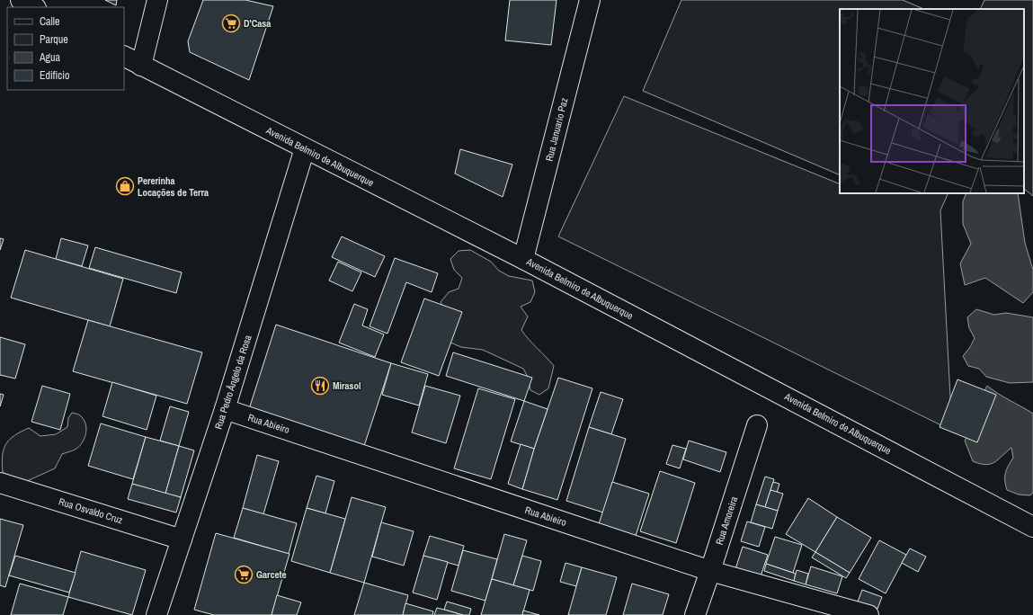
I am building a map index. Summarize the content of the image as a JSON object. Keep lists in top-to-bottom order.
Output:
{
  "streets": {
    "main road": [
      "Rua Januario Paz",
      "Avenida Belmiro de Albuquerque",
      "Rua Pedro Ângelo da Rosa",
      "Rua Abieiro",
      "Rua Osvaldo Cruz",
      "Rua Amoreira"
    ]
  },
  "crossings": [
    ["Rua Januario Paz", "Avenida Belmiro de Albuquerque"],
    ["Avenida Belmiro de Albuquerque", "Rua Pedro Ângelo da Rosa"],
    ["Rua Pedro Ângelo da Rosa", "Rua Abieiro"],
    ["Rua Pedro Ângelo da Rosa", "Rua Osvaldo Cruz"],
    ["Rua Abieiro", "Rua Amoreira"]
  ],
  "places": {
    "supermarket": ["D'Casa", "Garcete"],
    "shop": ["Pererinha Locações de Terra"],
    "restaurant": ["Mirasol"]
  },
  "legend": [
    "Calle",
    "Parque",
    "Agua",
    "Edificio"
  ]
}
